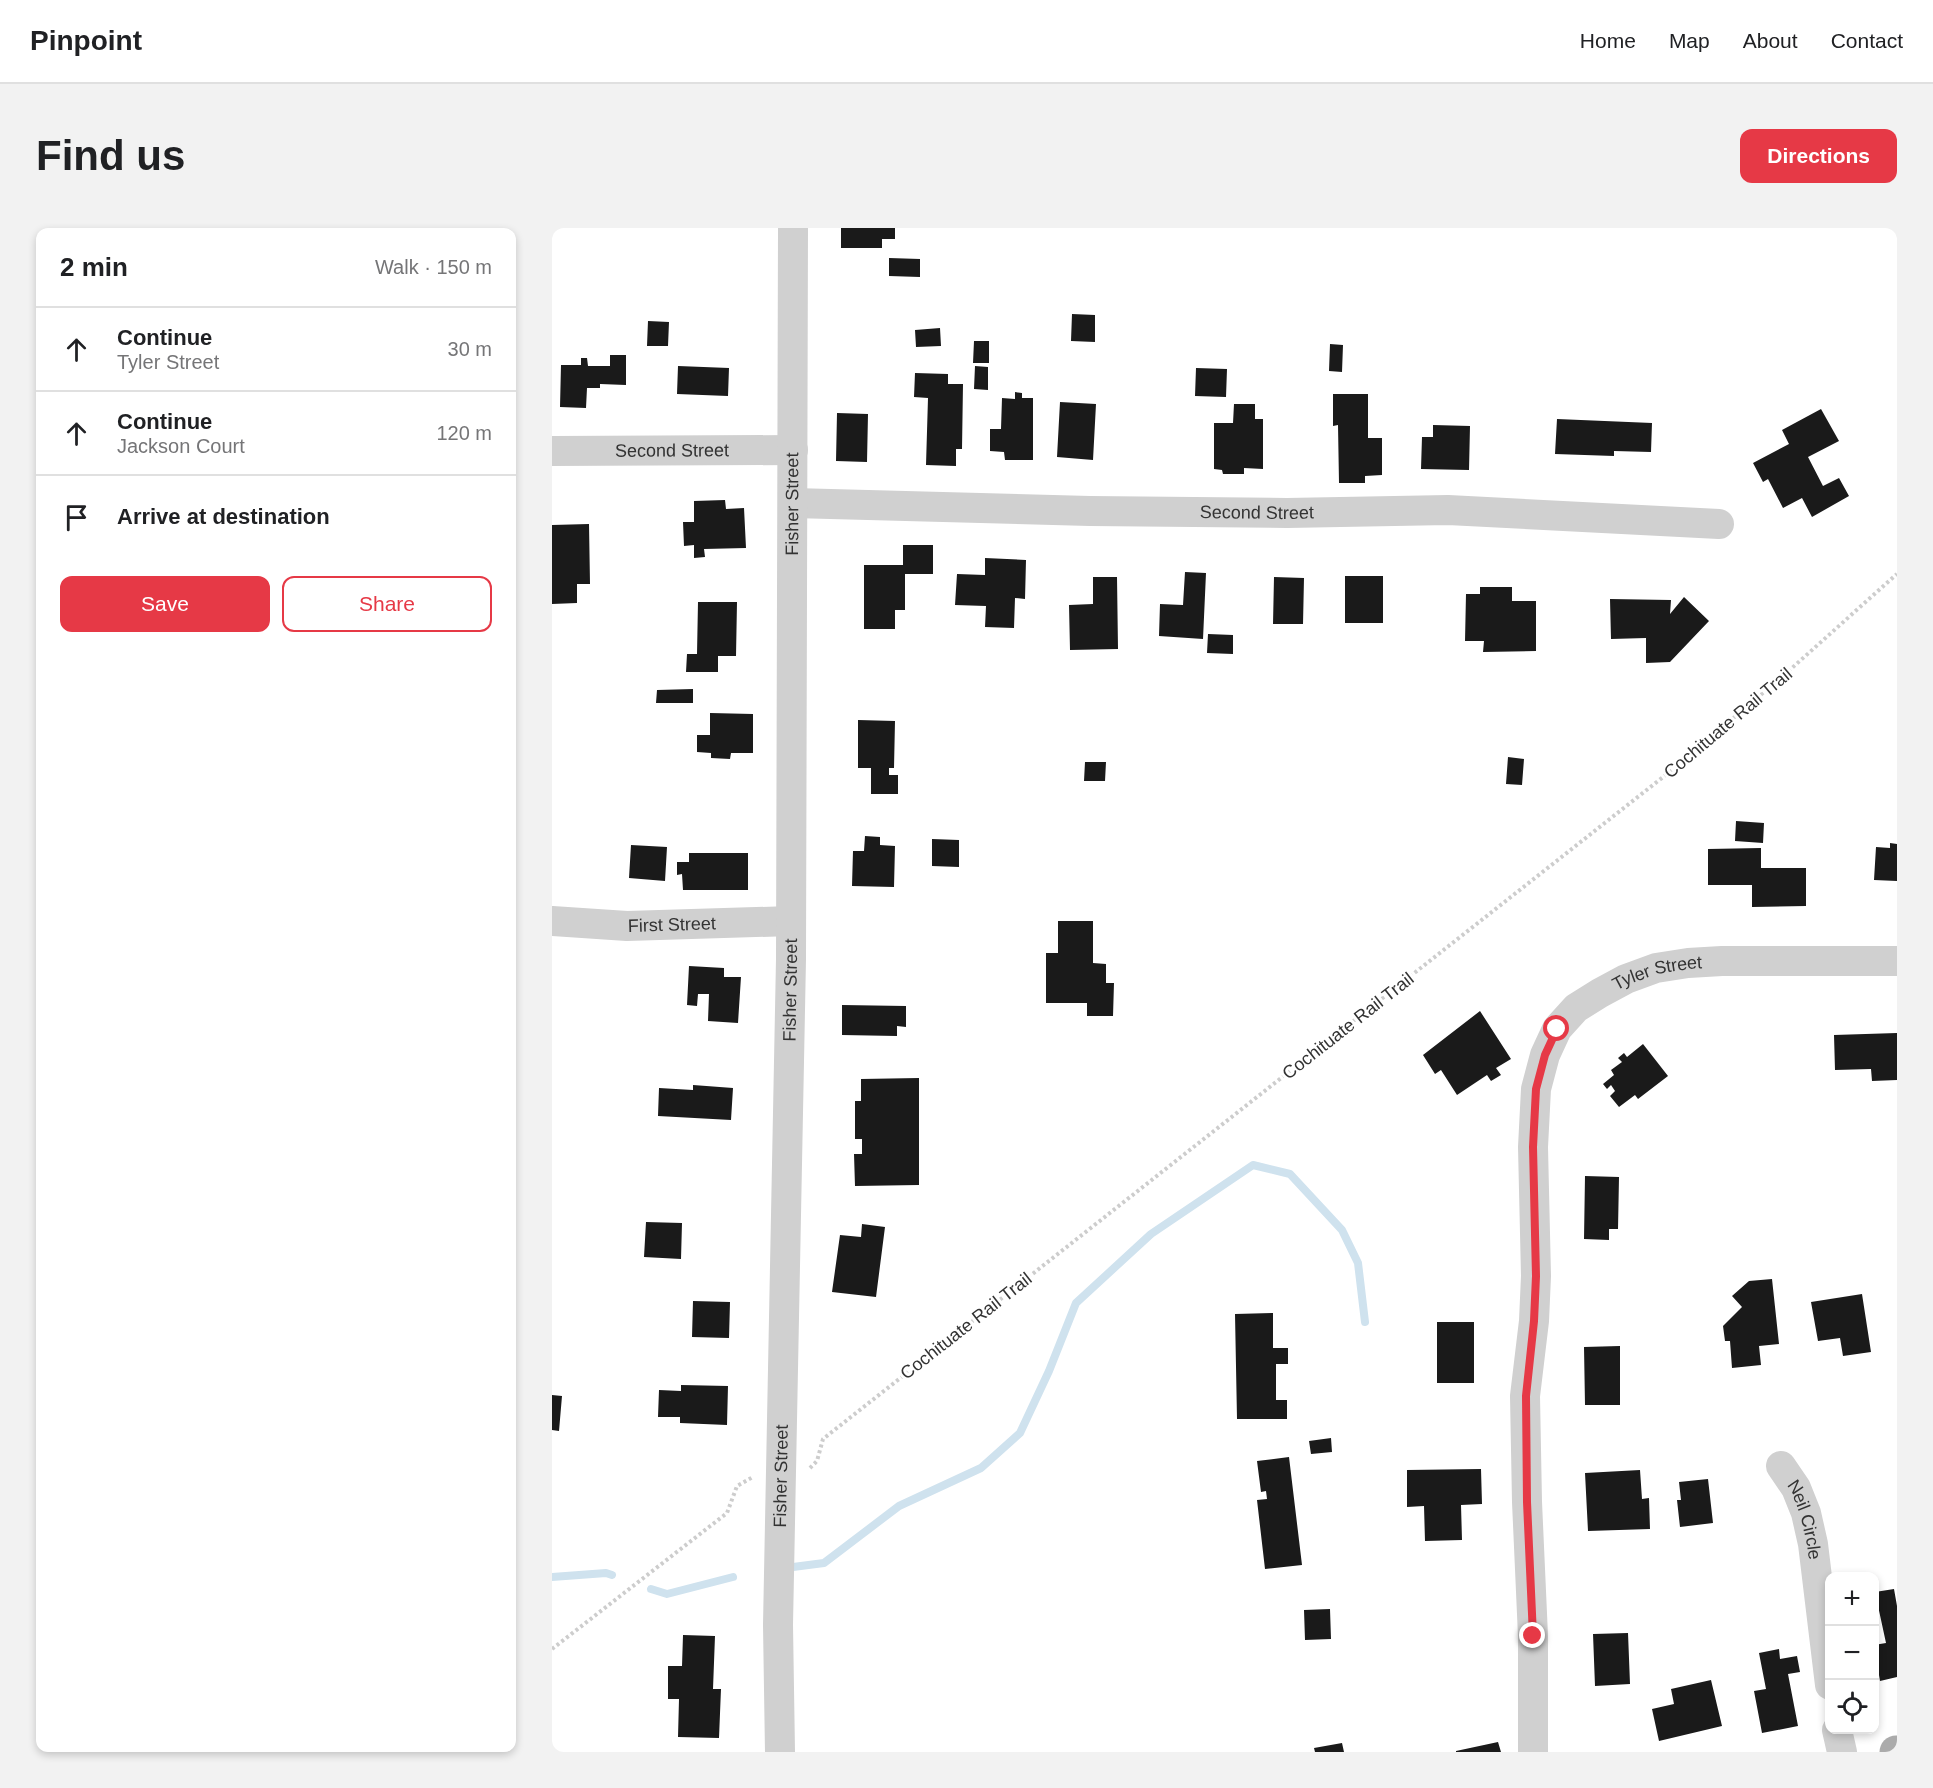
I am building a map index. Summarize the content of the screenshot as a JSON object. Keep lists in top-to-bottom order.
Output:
{
  "streets": {
    "street": [
      "Second Street",
      "Fisher Street",
      "First Street",
      "Tyler Street",
      "Neil Circle"
    ],
    "path": ["Cochituate Rail Trail"]
  },
  "crossings": [
    ["Second Street", "Fisher Street"],
    ["Fisher Street", "First Street"]
  ],
  "page": {
    "header": "Pinpoint",
    "nav": [
      "Home",
      "Map",
      "About",
      "Contact"
    ],
    "buttons": [
      "Directions",
      ["Save", "Share"]
    ],
    "title": "Find us",
    "heading": ["2 min", "Walk · 150 m"],
    "list": [
      ["Continue", "Tyler Street", "30 m"],
      ["Continue", "Jackson Court", "120 m"],
      "Arrive at destination"
    ],
    "map_buttons": ["+", "−"]
  }
}
